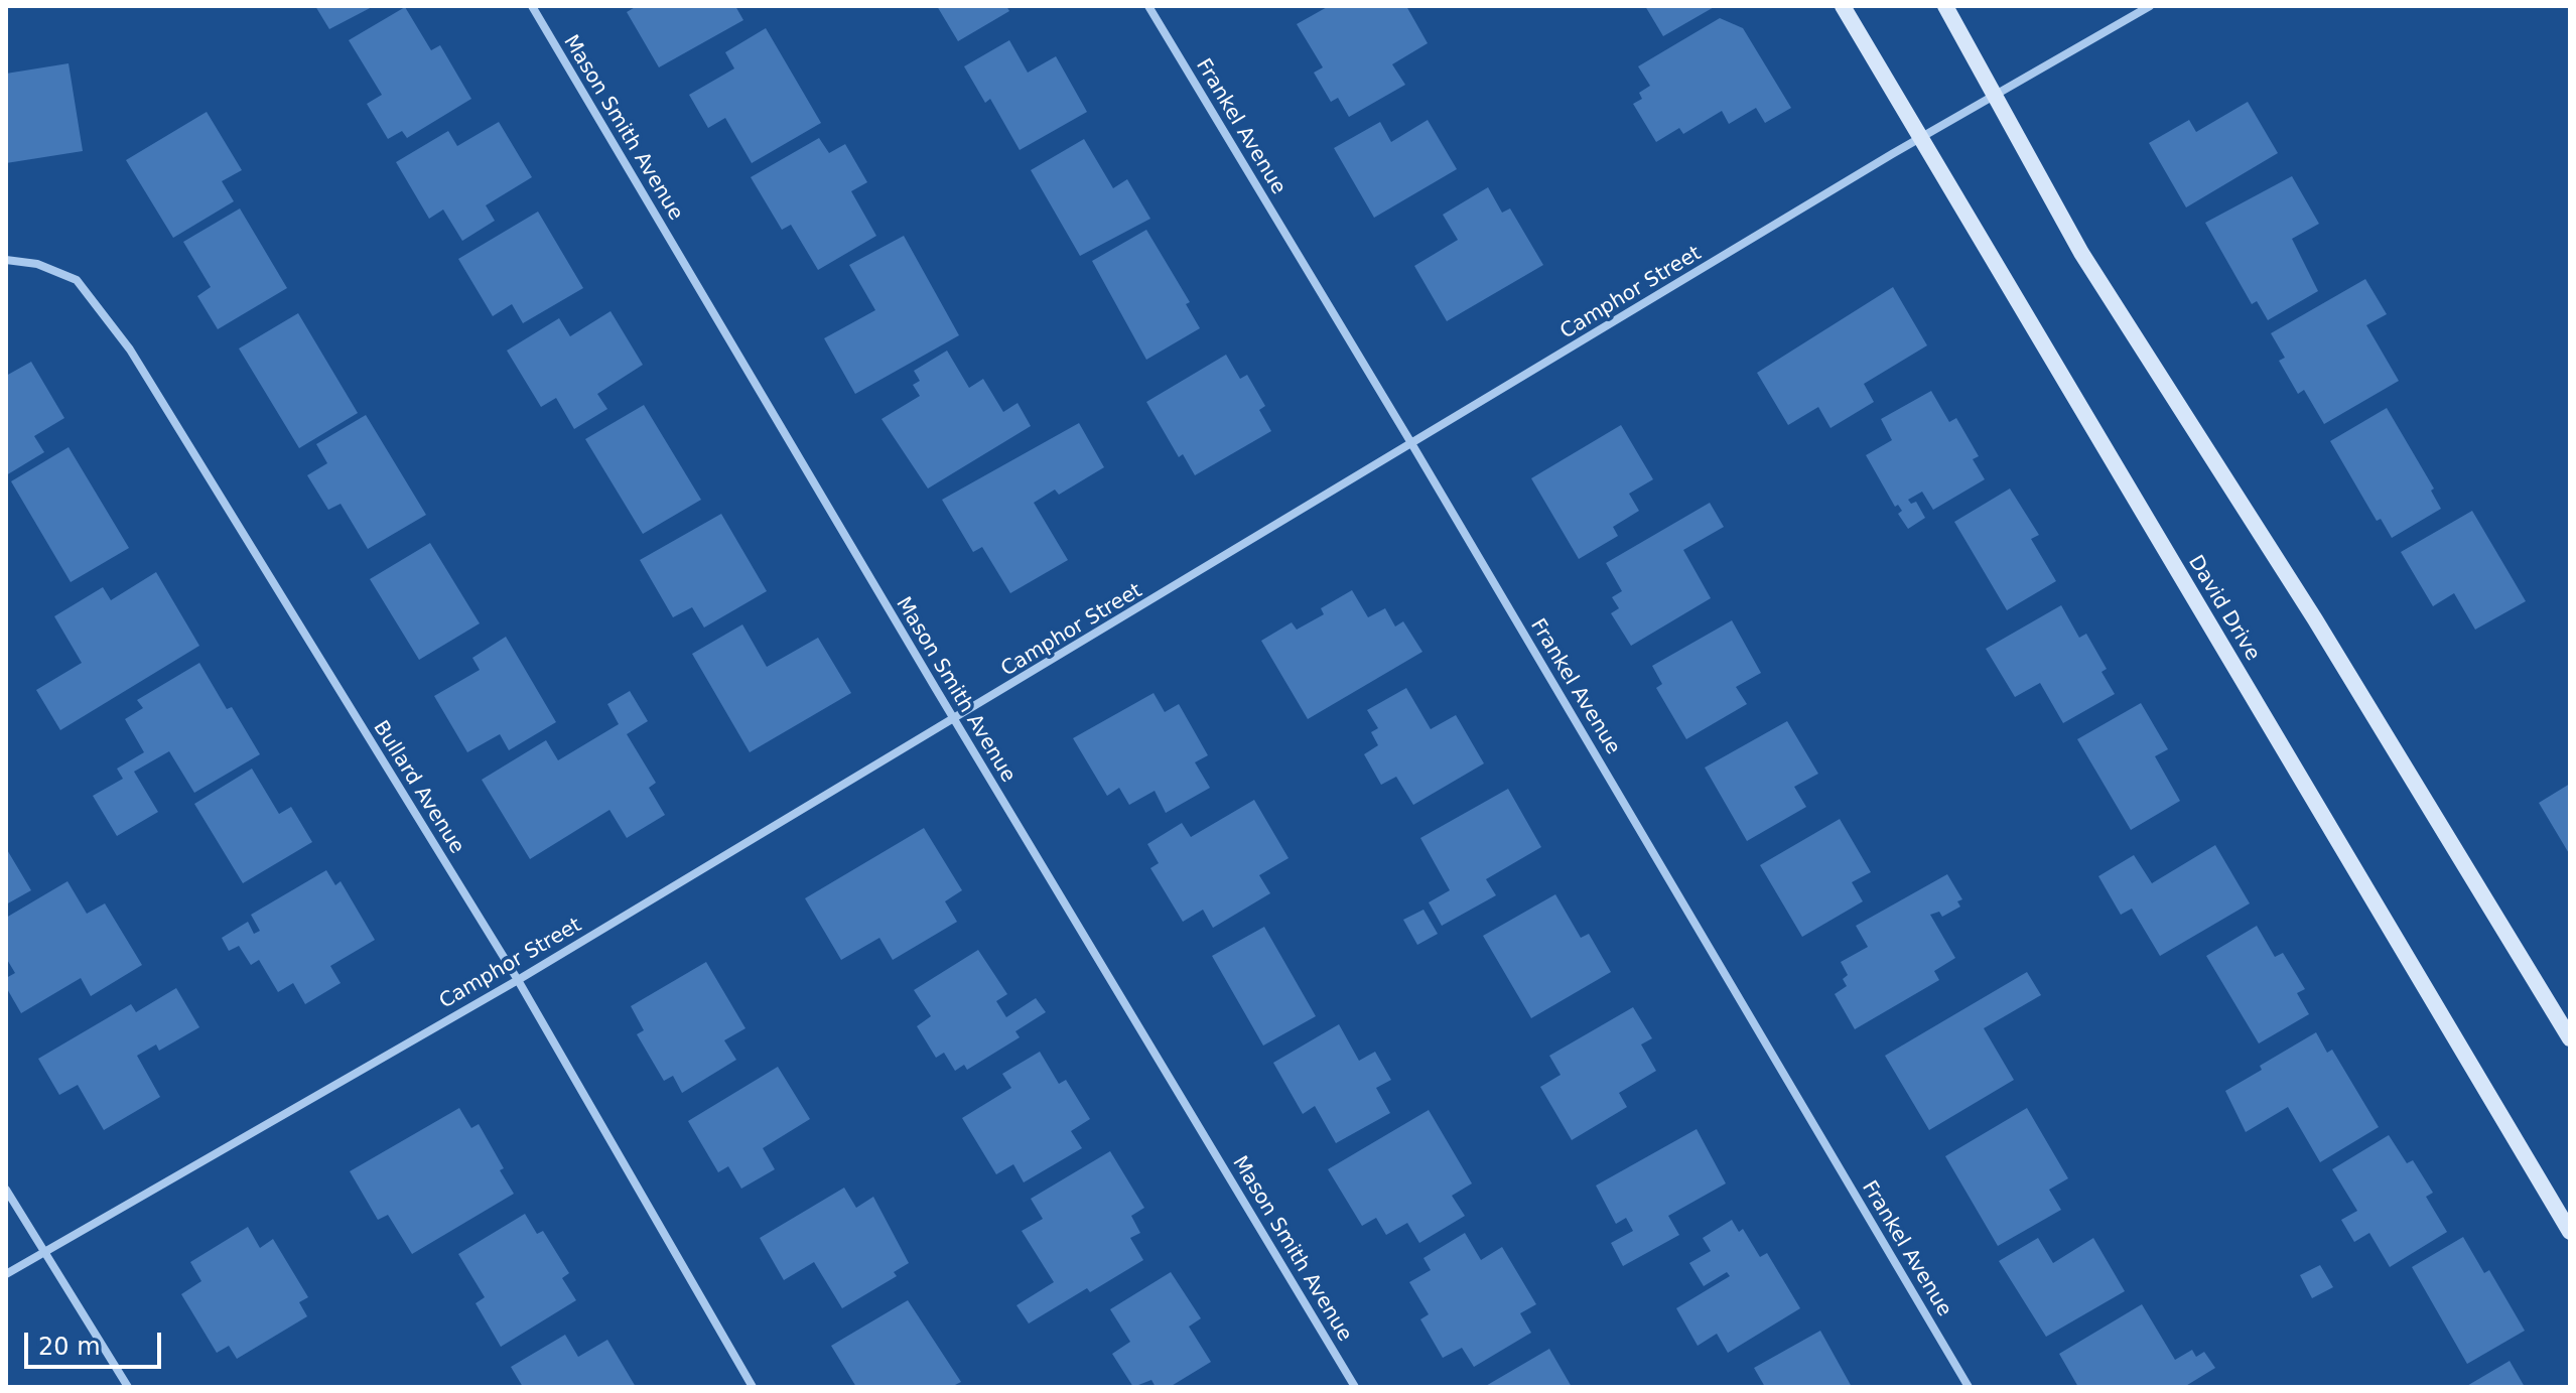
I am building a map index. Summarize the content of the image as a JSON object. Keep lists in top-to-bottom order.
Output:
{
  "streets": {
    "main road": ["David Drive"],
    "street": [
      "Frankel Avenue",
      "Mason Smith Avenue",
      "Camphor Street",
      "Bullard Avenue"
    ]
  },
  "crossings": [
    ["Frankel Avenue", "Camphor Street"],
    ["Mason Smith Avenue", "Camphor Street"],
    ["Camphor Street", "David Drive"],
    ["Camphor Street", "Bullard Avenue"]
  ],
  "scale_bar": "20 m"
}
